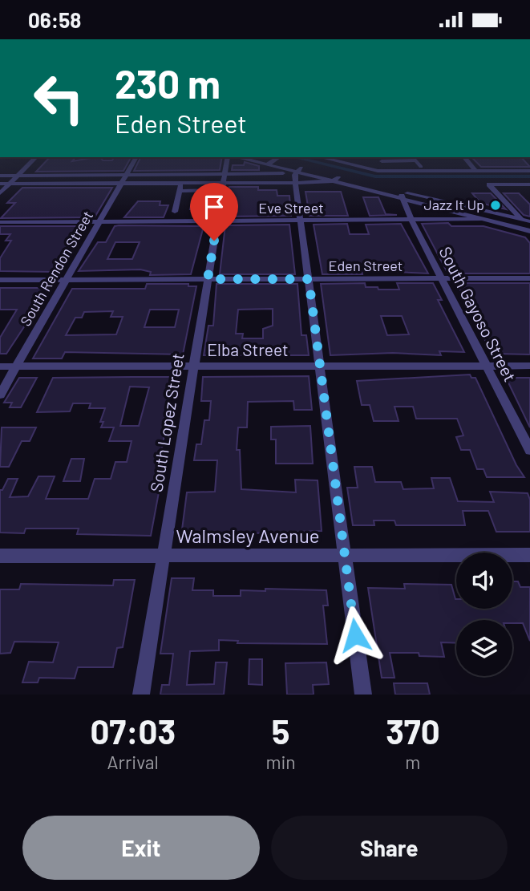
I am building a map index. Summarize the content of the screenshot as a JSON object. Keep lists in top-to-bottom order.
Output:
{
  "streets": {
    "street": [
      "Eve Street",
      "Eden Street",
      "South Rendon Street",
      "South Gayoso Street",
      "Elba Street",
      "South Lopez Street",
      "Walmsley Avenue"
    ]
  },
  "crossings": [
    ["Eve Street", "South Rendon Street"],
    ["Eve Street", "South Gayoso Street"],
    ["Eve Street", "South Lopez Street"],
    ["Eden Street", "South Rendon Street"],
    ["Eden Street", "South Gayoso Street"],
    ["Eden Street", "South Lopez Street"],
    ["South Rendon Street", "Elba Street"],
    ["South Gayoso Street", "Elba Street"],
    ["Elba Street", "South Lopez Street"],
    ["South Lopez Street", "Walmsley Avenue"]
  ],
  "places": ["Jazz It Up"],
  "page": {
    "status": "06:58",
    "turn": ["230 m", "Eden Street"],
    "eta": [
      "07:03",
      "Arrival",
      "5",
      "min",
      "370",
      "m"
    ],
    "buttons": ["Exit", "Share"]
  }
}
